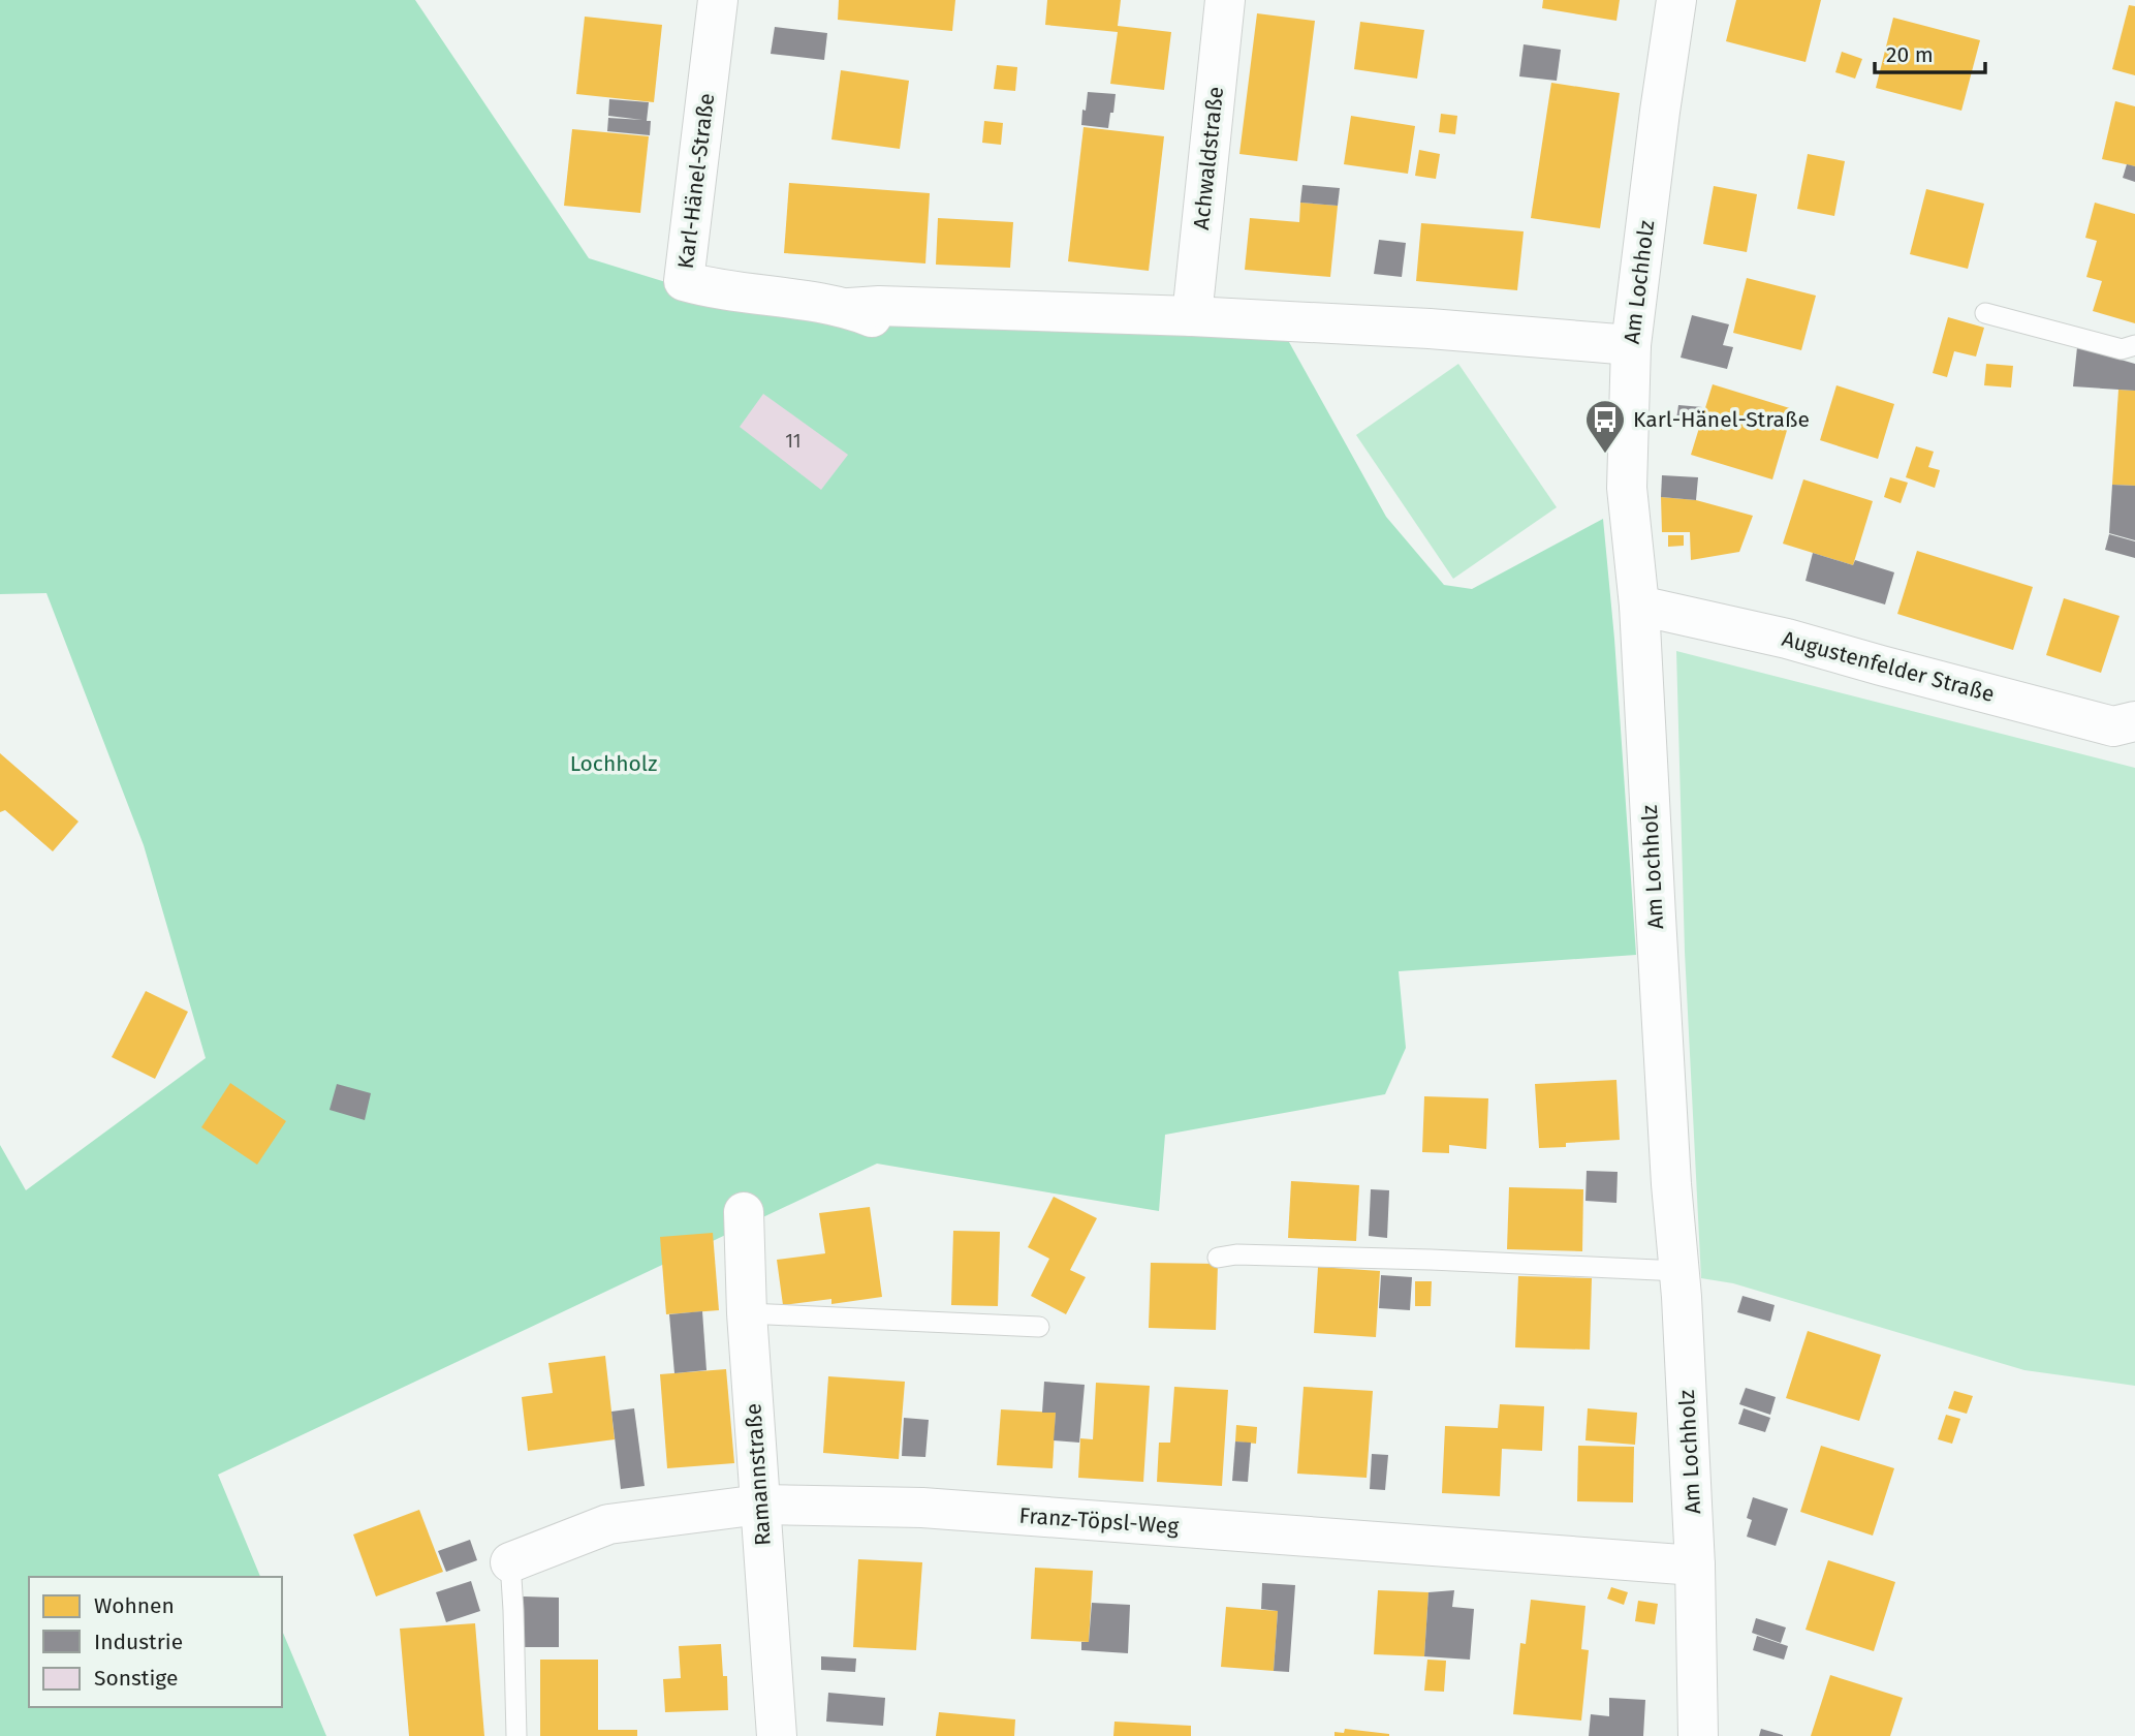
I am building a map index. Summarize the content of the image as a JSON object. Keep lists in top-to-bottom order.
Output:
{
  "streets": {
    "street": [
      "Achwaldstraße",
      "Karl-Hänel-Straße",
      "Am Lochholz",
      "Augustenfelder Straße",
      "Ramannstraße",
      "Franz-Töpsl-Weg"
    ]
  },
  "crossings": [
    ["Achwaldstraße", "Karl-Hänel-Straße"],
    ["Karl-Hänel-Straße", "Am Lochholz"],
    ["Am Lochholz", "Augustenfelder Straße"],
    ["Am Lochholz", "Franz-Töpsl-Weg"],
    ["Ramannstraße", "Franz-Töpsl-Weg"]
  ],
  "parks": ["Lochholz"],
  "places": {
    "bus stop": ["Karl-Hänel-Straße"]
  },
  "house_numbers": ["11"],
  "legend": ["Wohnen", "Industrie", "Sonstige"],
  "scale_bar": "20 m"
}
